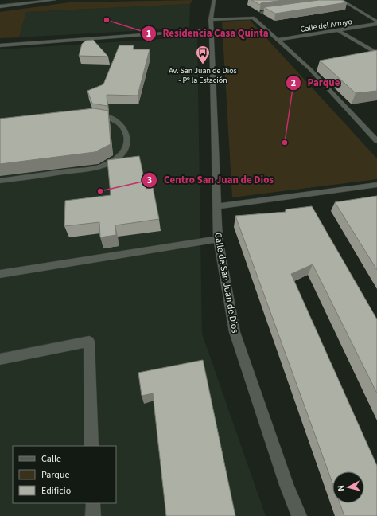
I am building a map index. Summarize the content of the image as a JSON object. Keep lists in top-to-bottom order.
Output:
{
  "streets": {
    "street": ["Calle del Arroyo", "Calle de San Juan de Dios"]
  },
  "places": {
    "other": ["Residencia Casa Quinta", "Parque", "Centro San Juan de Dios"],
    "bus stop": ["Av. San Juan de Dios - Pº la Estación"]
  },
  "legend": ["Calle", "Parque", "Edificio"],
  "north": "left"
}
